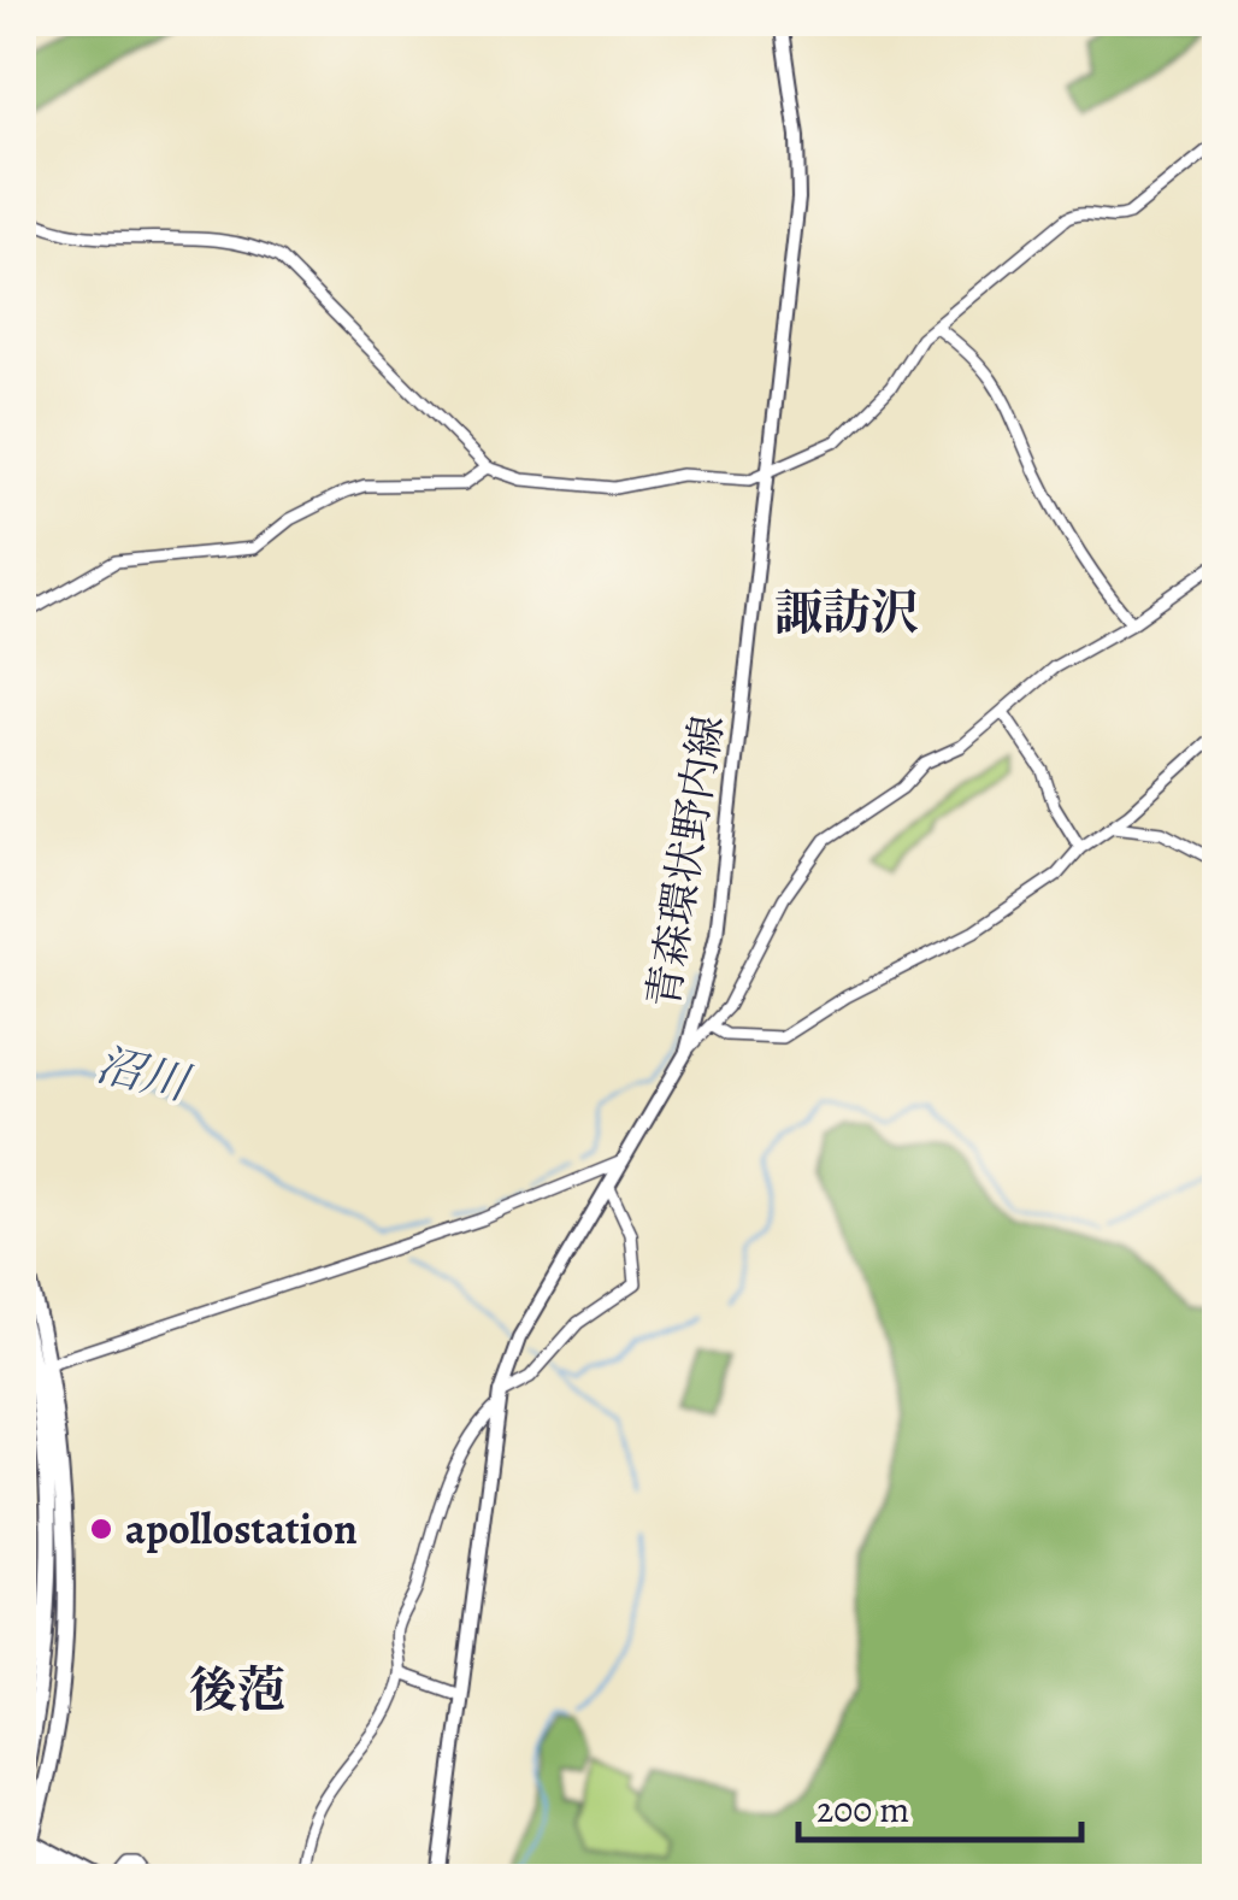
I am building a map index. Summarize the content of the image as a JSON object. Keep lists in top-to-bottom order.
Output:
{
  "streets": {
    "main road": ["青森環状野内線"]
  },
  "districts": ["諏訪沢", "後萢"],
  "water": ["沼川"],
  "places": ["apollostation"],
  "scale_bar": "200 m"
}
